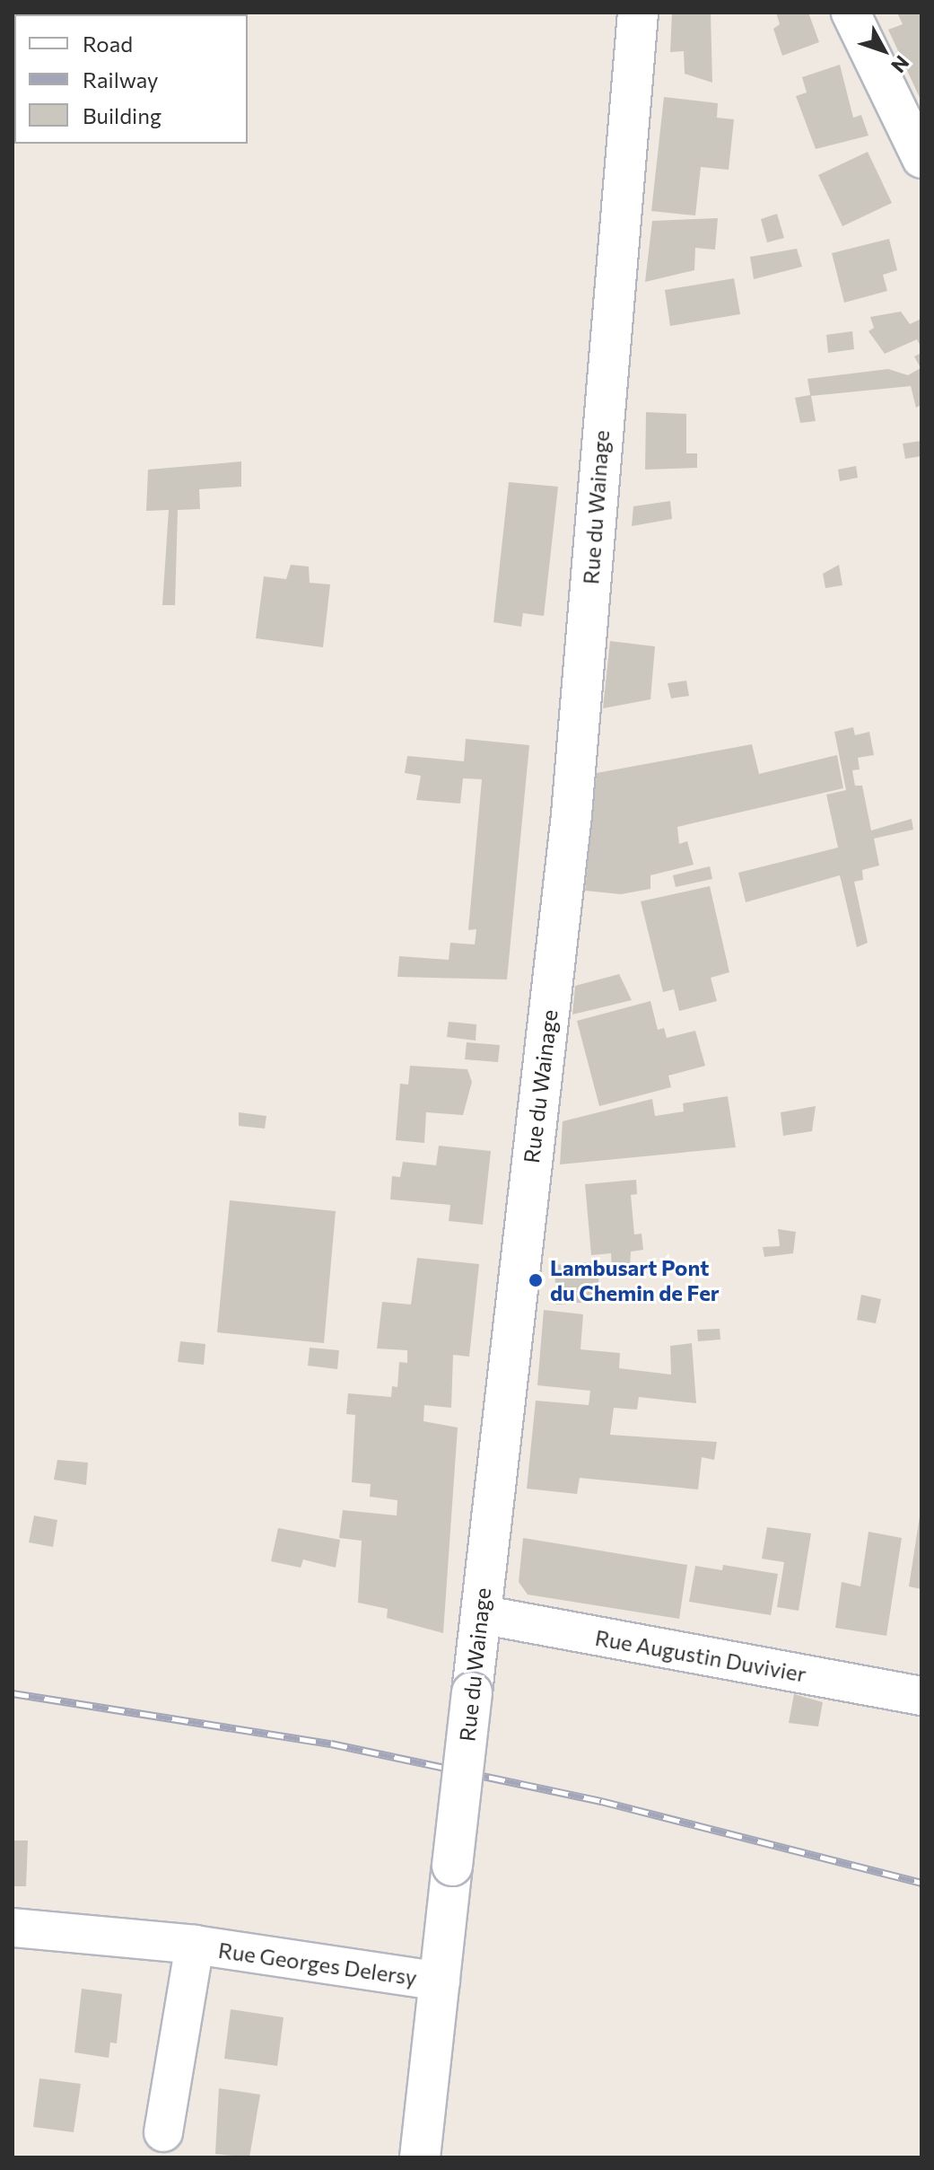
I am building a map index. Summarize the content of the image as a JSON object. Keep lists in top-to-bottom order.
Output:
{
  "streets": {
    "main road": ["Rue du Wainage"],
    "street": ["Rue Augustin Duvivier", "Rue Georges Delersy"]
  },
  "crossings": [
    ["Rue du Wainage", "Rue Augustin Duvivier"],
    ["Rue du Wainage", "Rue Georges Delersy"]
  ],
  "places": ["Lambusart Pont du Chemin de Fer"],
  "legend": ["Road", "Railway", "Building"],
  "north": "bottom right"
}
